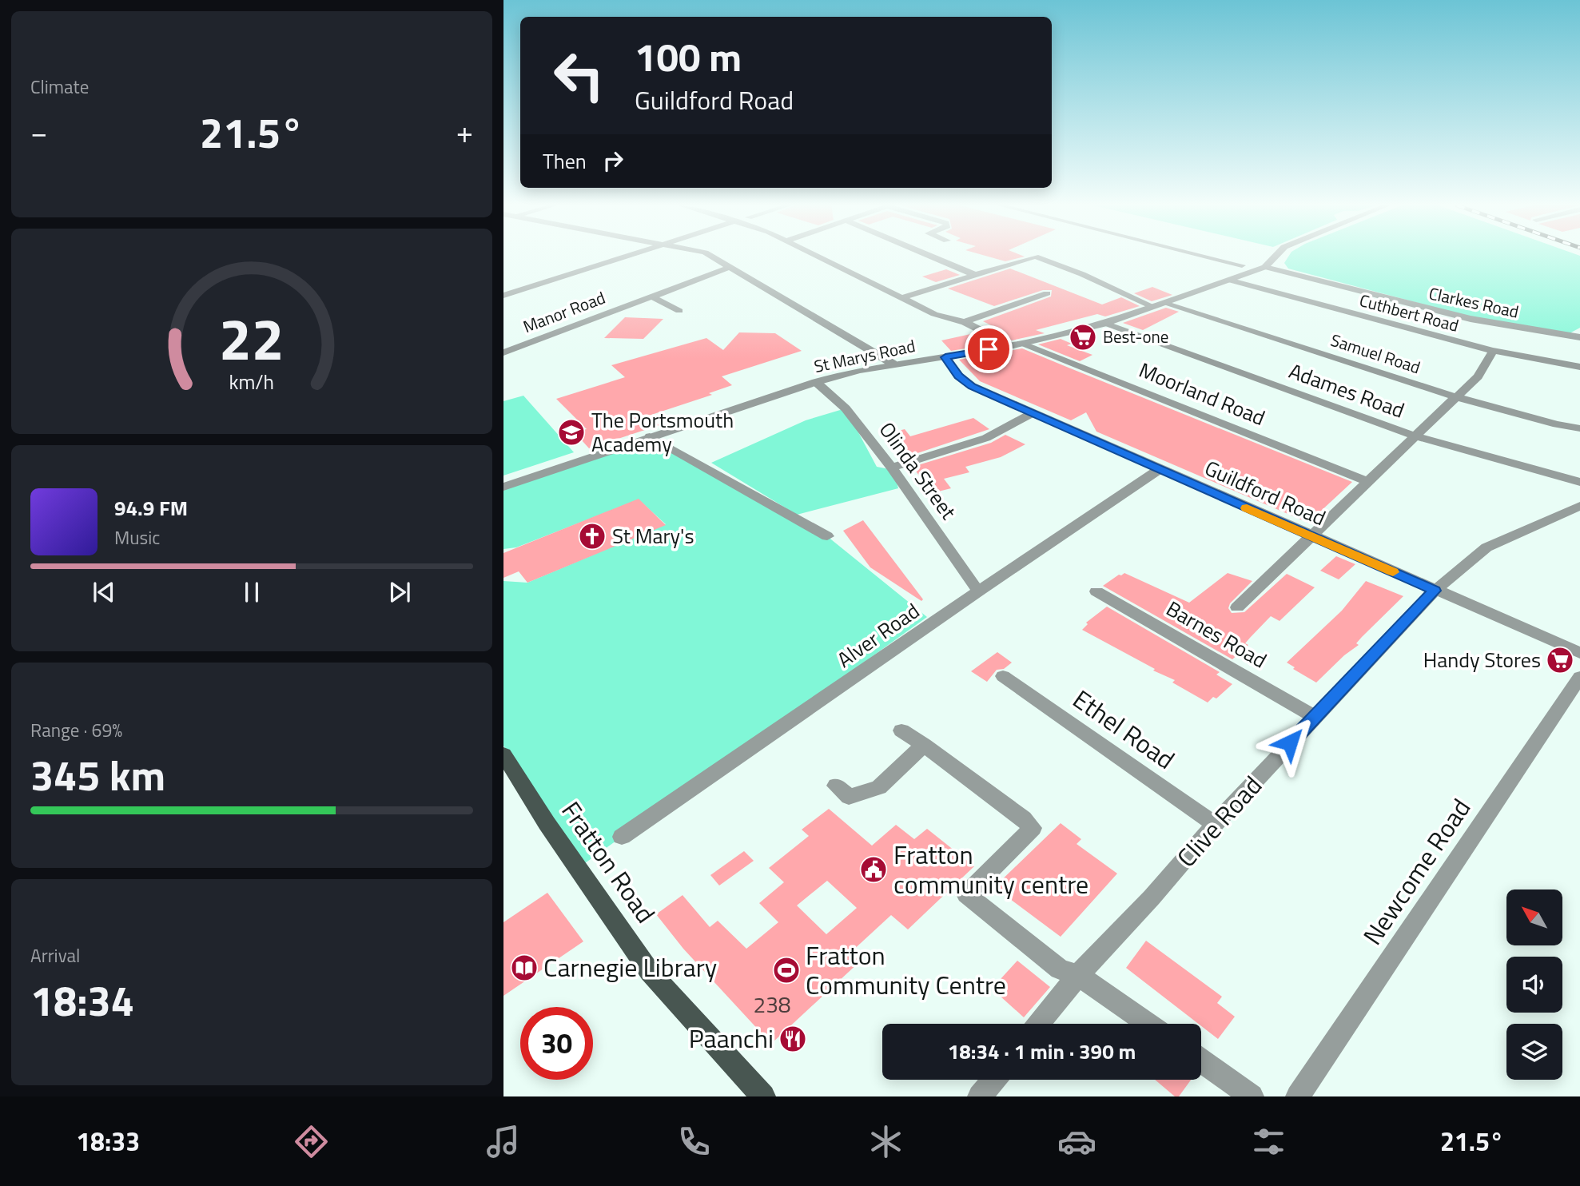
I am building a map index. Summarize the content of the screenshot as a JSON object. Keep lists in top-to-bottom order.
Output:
{
  "streets": {
    "main road": ["Fratton Road"],
    "street": [
      "Clarkes Road",
      "Manor Road",
      "Cuthbert Road",
      "Samuel Road",
      "St Marys Road",
      "Adames Road",
      "Moorland Road",
      "Olinda Street",
      "Guildford Road",
      "Barnes Road",
      "Alver Road",
      "Ethel Road",
      "Clive Road",
      "Newcome Road"
    ]
  },
  "crossings": [
    ["Clarkes Road", "St Marys Road"],
    ["Cuthbert Road", "St Marys Road"],
    ["Samuel Road", "St Marys Road"],
    ["St Marys Road", "Adames Road"],
    ["St Marys Road", "Moorland Road"],
    ["St Marys Road", "Olinda Street"],
    ["St Marys Road", "Guildford Road"],
    ["Olinda Street", "Alver Road"],
    ["Guildford Road", "Alver Road"],
    ["Guildford Road", "Clive Road"],
    ["Barnes Road", "Clive Road"],
    ["Ethel Road", "Clive Road"]
  ],
  "places": {
    "supermarket": ["Best-one", "Handy Stores"],
    "school or university": ["The Portsmouth Academy"],
    "church": ["St Mary's"],
    "public building": ["Fratton community centre"],
    "library": ["Carnegie Library"],
    "sports": ["Fratton Community Centre"],
    "restaurant": ["Paanchi"]
  },
  "house_numbers": ["238"],
  "north": "top left",
  "page": {
    "tile": [
      "Climate",
      ["Range · 69%", "345 km"],
      ["Arrival", "18:34"]
    ],
    "turn": ["100 m", "Guildford Road"],
    "heat": ["−", "21.5°", "+"],
    "then": "Then",
    "song": ["94.9 FM", "Music"],
    "limit": "30",
    "trip": "18:34 · 1 min · 390 m",
    "tabs": ["18:33", "21.5°"],
    "gauge": ["22", "km/h"]
  }
}
